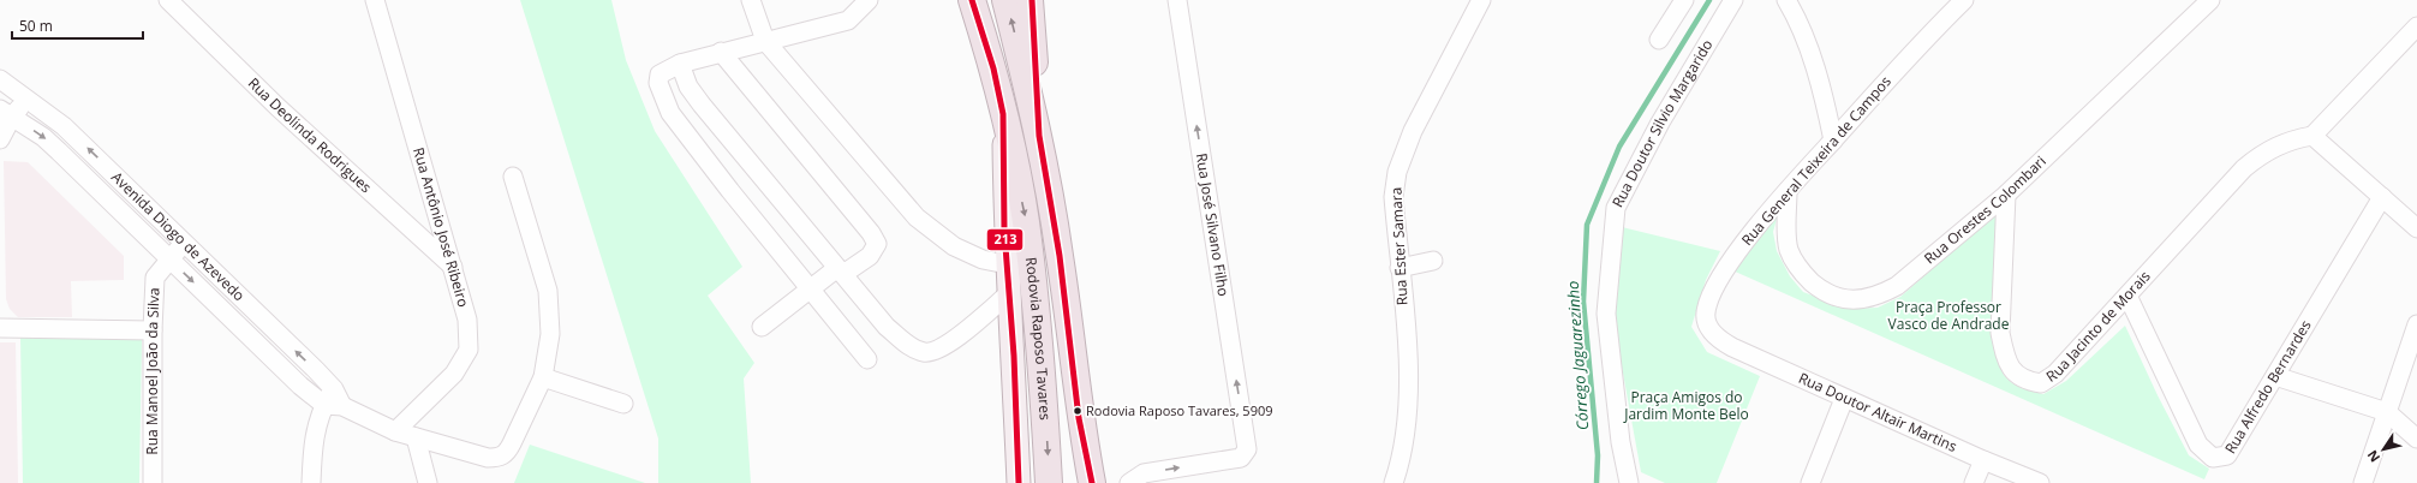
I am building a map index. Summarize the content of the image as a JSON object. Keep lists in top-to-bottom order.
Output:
{
  "streets": {
    "highway": ["Rodovia Raposo Tavares"],
    "street": [
      "Rua Doutor Silvio Margarido",
      "Rua Deolinda Rodrigues",
      "Rua General Teixeira de Campos",
      "Rua Orestes Colombari",
      "Rua José Silvano Filho",
      "Rua Antônio José Ribeiro",
      "Avenida Diogo de Azevedo",
      "Rua Ester Samara",
      "Rua Jacinto de Morais",
      "Rua Manoel João da Silva",
      "Rua Alfredo Bernardes",
      "Rua Doutor Altair Martins"
    ]
  },
  "crossings": [
    ["Rua Deolinda Rodrigues", "Rua Antônio José Ribeiro"],
    ["Rua General Teixeira de Campos", "Rua Orestes Colombari"],
    ["Rua General Teixeira de Campos", "Rua Doutor Altair Martins"],
    ["Rua Orestes Colombari", "Rua Jacinto de Morais"],
    ["Avenida Diogo de Azevedo", "Rua Manoel João da Silva"],
    ["Rua Jacinto de Morais", "Rua Alfredo Bernardes"]
  ],
  "one_way": ["Rua José Silvano Filho"],
  "water": ["Córrego Jaguarezinho"],
  "parks": ["Praça Professor Vasco de Andrade", "Praça Amigos do Jardim Monte Belo"],
  "places": ["Rodovia Raposo Tavares, 5909"],
  "lines": ["transit line 213"],
  "scale_bar": "50 m",
  "north": "bottom left"
}
